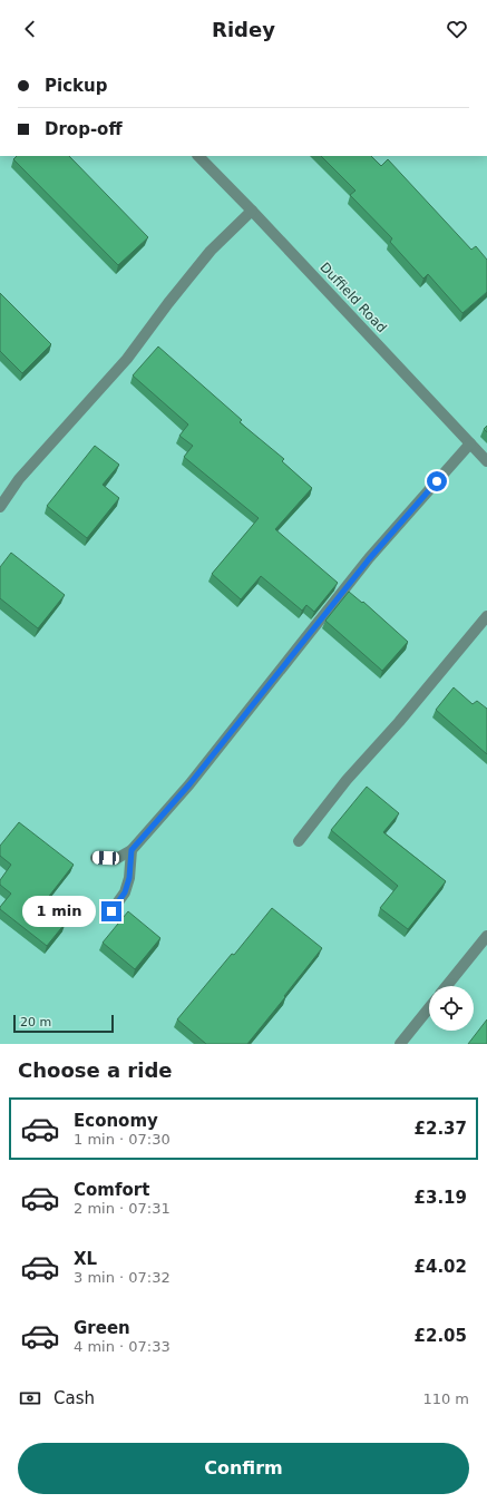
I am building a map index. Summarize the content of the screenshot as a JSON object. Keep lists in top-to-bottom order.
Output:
{
  "streets": {
    "street": ["Duffield Road"]
  },
  "scale_bar": "20 m",
  "page": {
    "header": "Ridey",
    "banner": ["Pickup", "Drop-off"],
    "bubble": "1 min",
    "scale": "20 m",
    "heading": "Choose a ride",
    "list": [
      {
        "name": "Economy",
        "note": "1 min · 07:30",
        "value": "£2.37"
      },
      {
        "name": "Comfort",
        "note": "2 min · 07:31",
        "value": "£3.19"
      },
      {
        "name": "XL",
        "note": "3 min · 07:32",
        "value": "£4.02"
      },
      {
        "name": "Green",
        "note": "4 min · 07:33",
        "value": "£2.05"
      }
    ],
    "pay": ["Cash", "110 m"],
    "buttons": "Confirm"
  }
}
